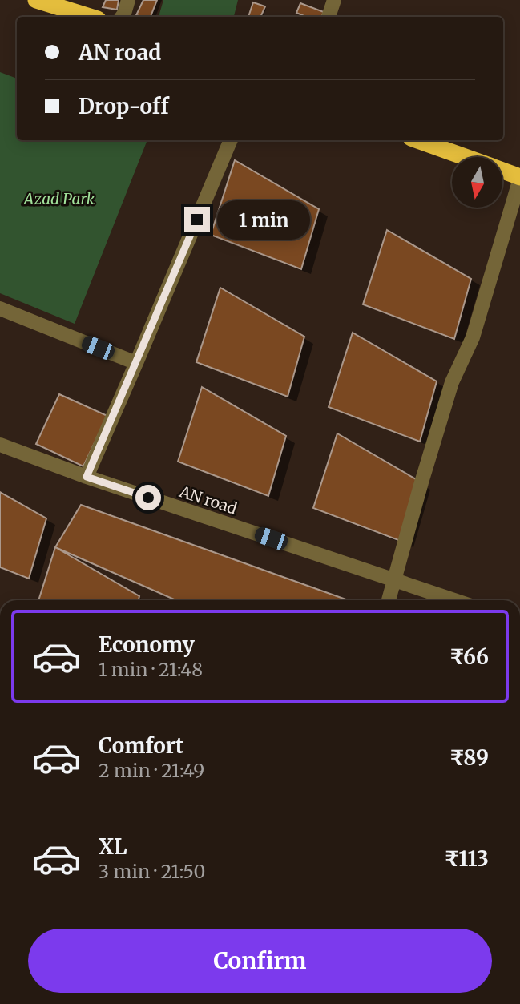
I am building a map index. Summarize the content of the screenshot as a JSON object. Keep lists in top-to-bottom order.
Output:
{
  "streets": {
    "street": ["AN road"]
  },
  "parks": ["Azad Park"],
  "north": "bottom",
  "page": {
    "banner": ["AN road", "Drop-off"],
    "bubble": "1 min",
    "list": [
      {
        "name": "Economy",
        "note": "1 min · 21:48",
        "value": "₹66"
      },
      {
        "name": "Comfort",
        "note": "2 min · 21:49",
        "value": "₹89"
      },
      {
        "name": "XL",
        "note": "3 min · 21:50",
        "value": "₹113"
      }
    ],
    "buttons": "Confirm"
  }
}
